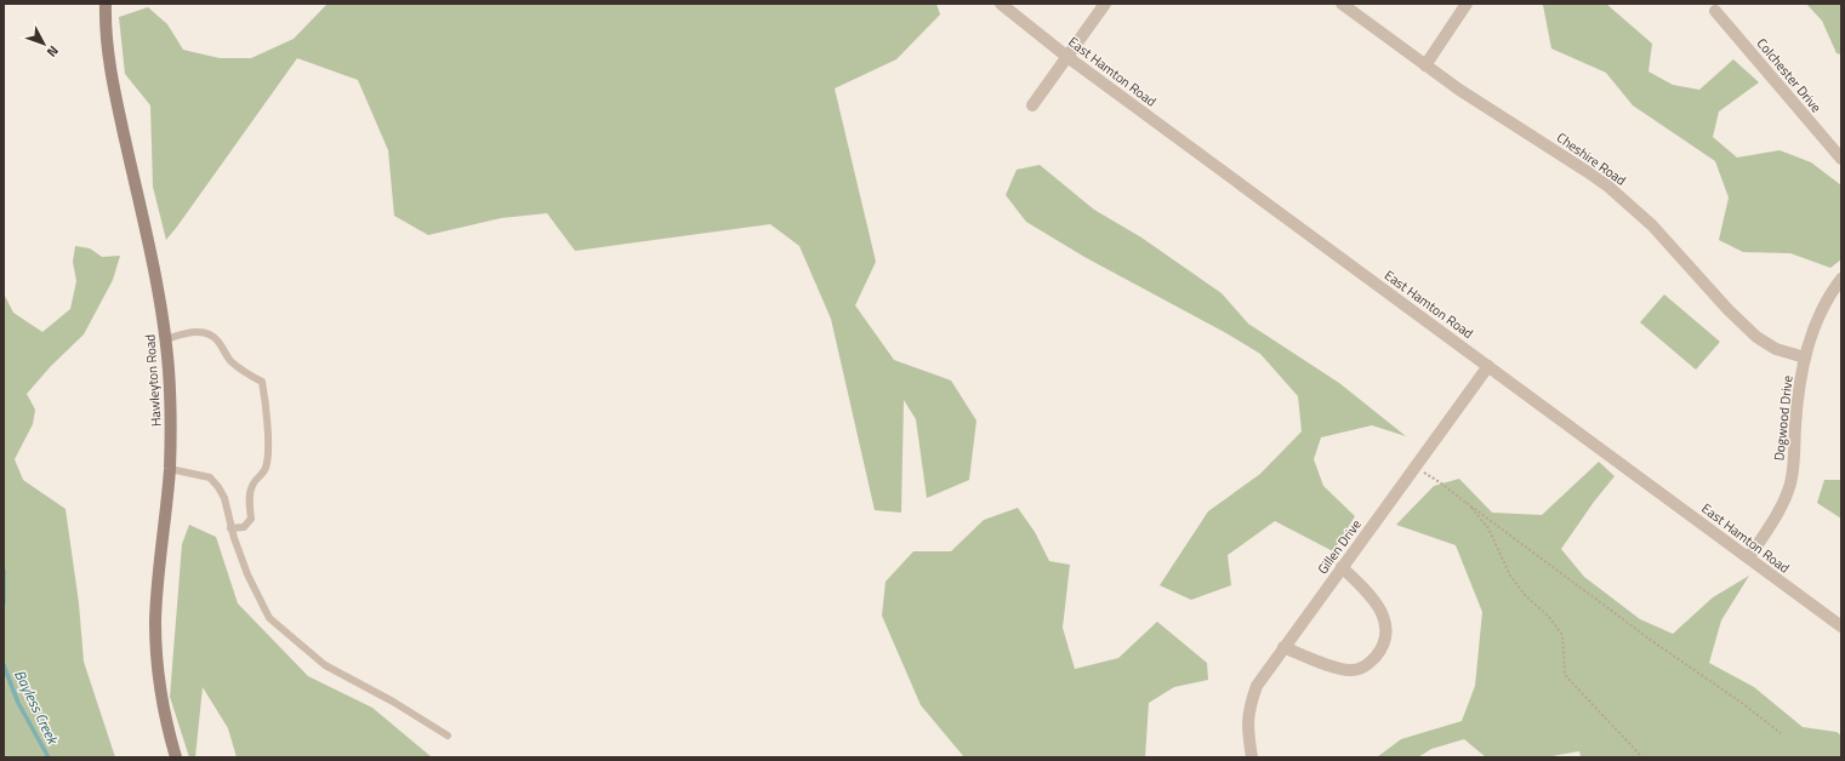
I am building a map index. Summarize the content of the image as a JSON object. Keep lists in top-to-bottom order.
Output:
{
  "streets": {
    "street": [
      "East Hamton Road",
      "Colchester Drive",
      "Cheshire Road",
      "Hawleyton Road",
      "Dogwood Drive",
      "Gillen Drive"
    ]
  },
  "crossings": [
    ["East Hamton Road", "Dogwood Drive"],
    ["East Hamton Road", "Gillen Drive"],
    ["Cheshire Road", "Dogwood Drive"]
  ],
  "water": ["Bayless Creek"],
  "north": "bottom right"
}
